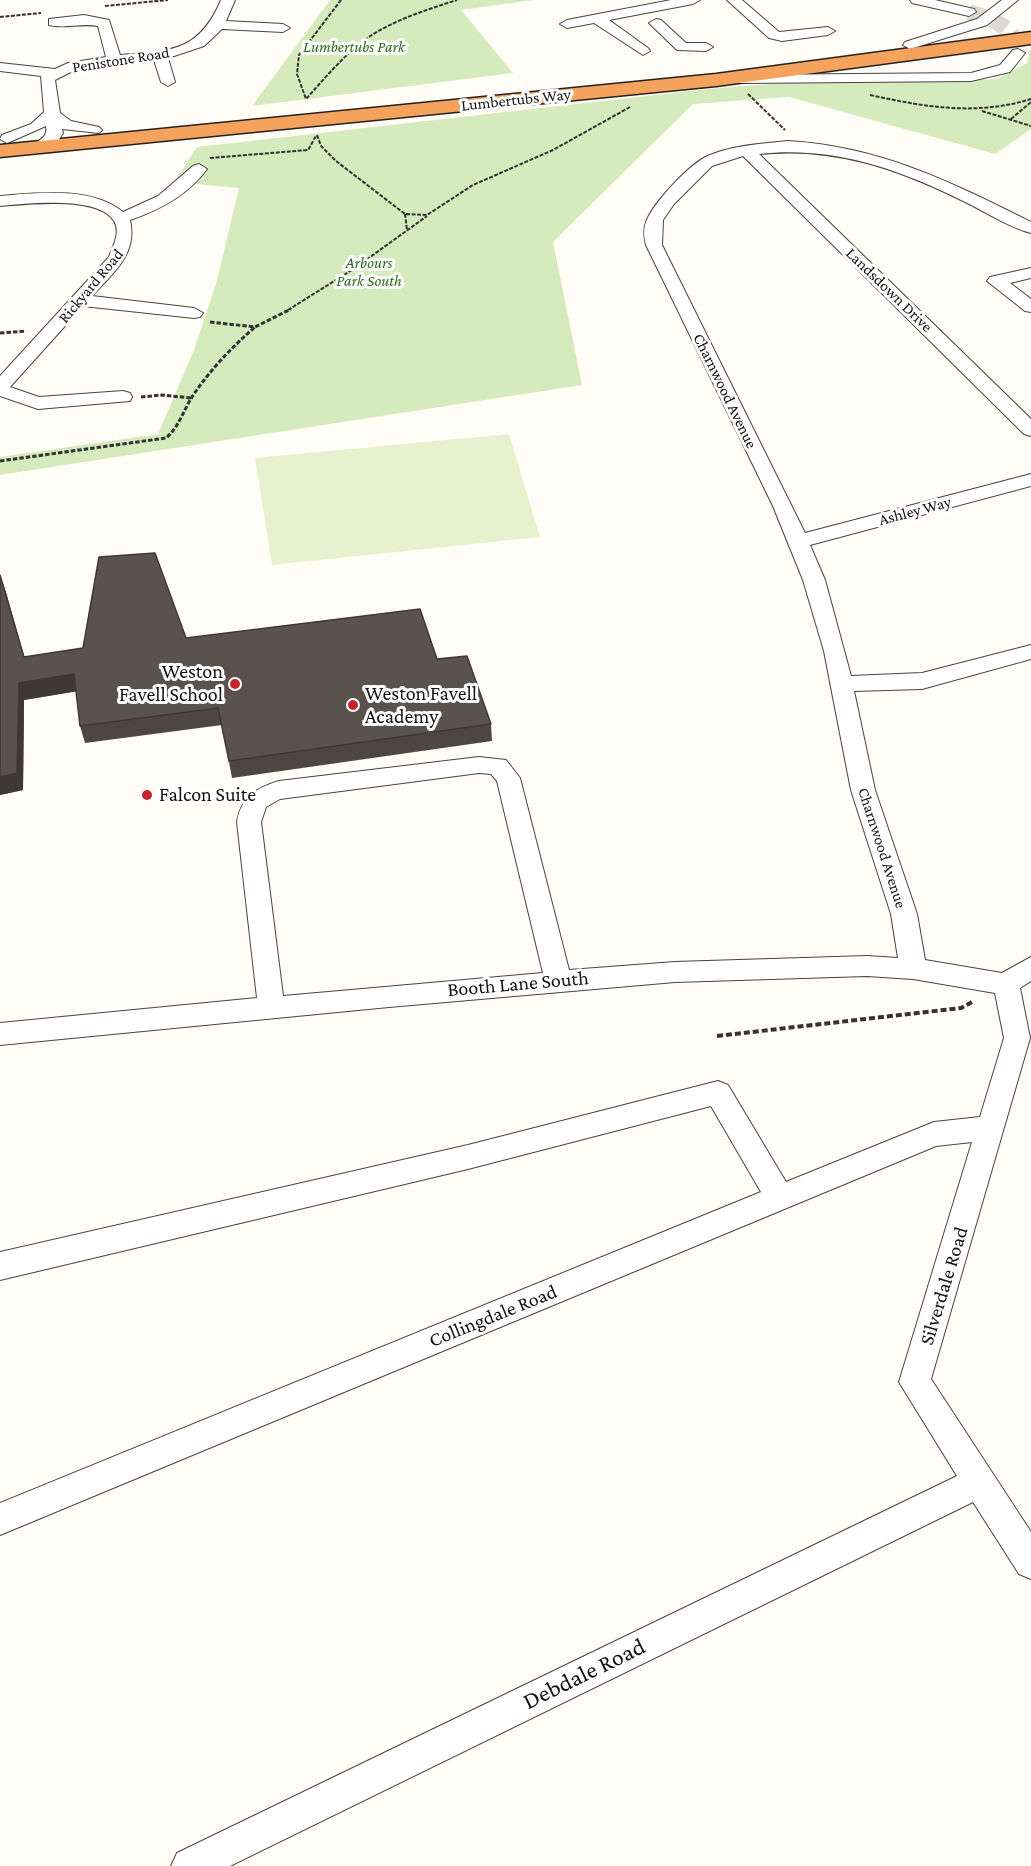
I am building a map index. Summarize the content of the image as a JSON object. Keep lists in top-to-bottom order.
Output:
{
  "streets": {
    "highway": ["Lumbertubs Way"],
    "street": [
      "Penistone Road",
      "Rickyard Road",
      "Landsdown Drive",
      "Charnwood Avenue",
      "Ashley Way",
      "Booth Lane South",
      "Silverdale Road",
      "Collingdale Road",
      "Debdale Road"
    ]
  },
  "crossings": [
    ["Penistone Road", "Lumbertubs Way"],
    ["Landsdown Drive", "Charnwood Avenue"],
    ["Charnwood Avenue", "Ashley Way"],
    ["Charnwood Avenue", "Booth Lane South"],
    ["Booth Lane South", "Silverdale Road"],
    ["Silverdale Road", "Collingdale Road"],
    ["Silverdale Road", "Debdale Road"]
  ],
  "parks": ["Lumbertubs Park", "Arbours Park South"],
  "places": ["Weston Favell School", "Weston Favell Academy", "Falcon Suite"]
}
